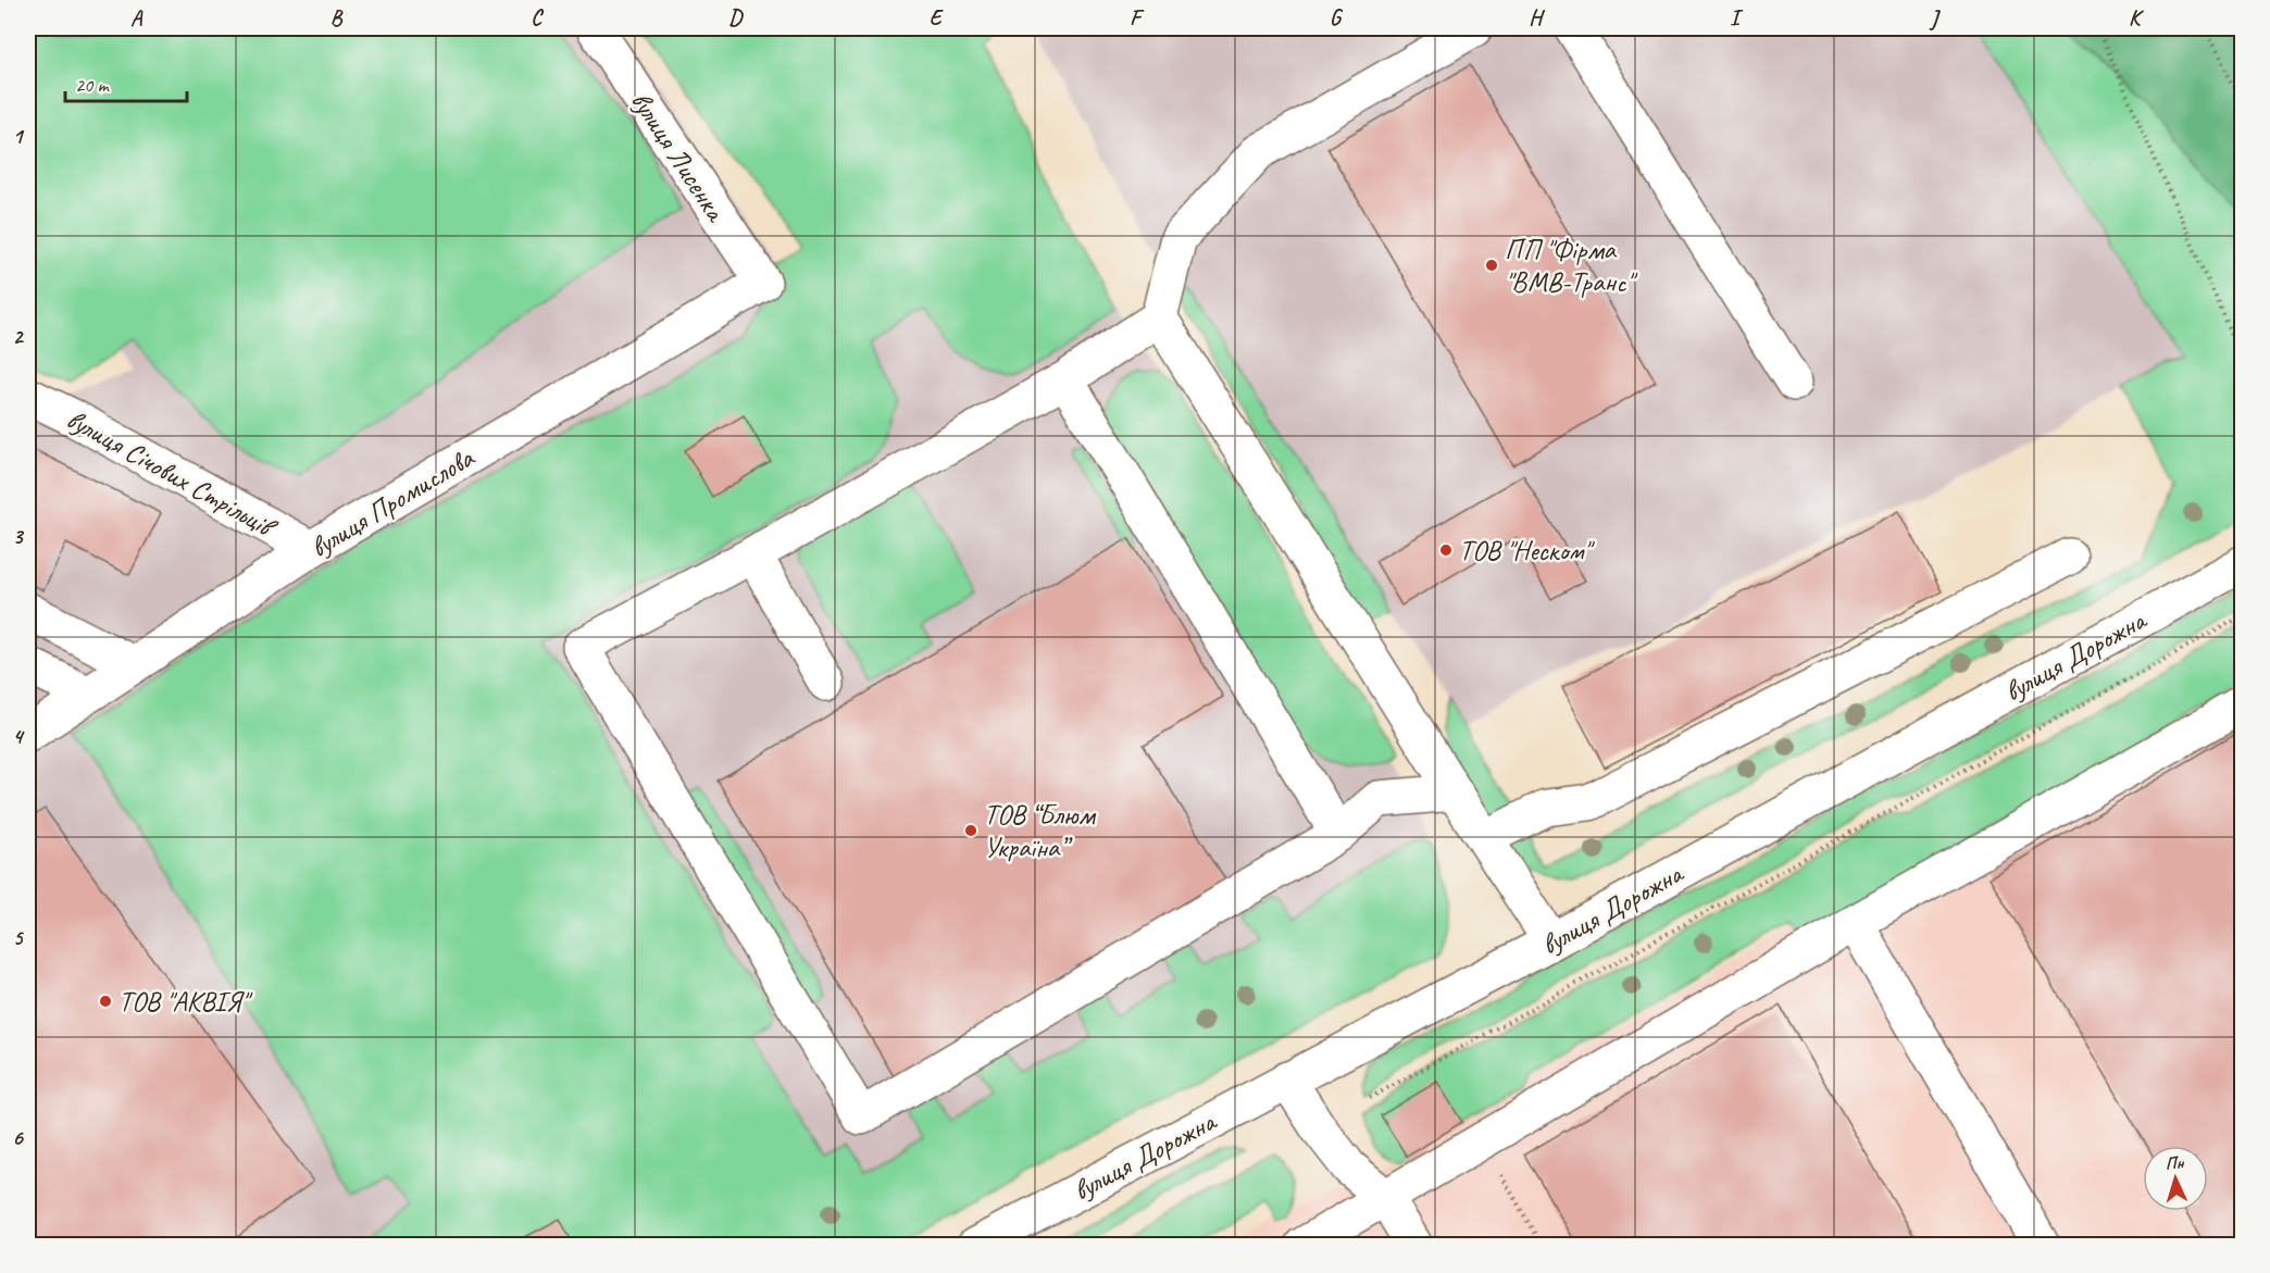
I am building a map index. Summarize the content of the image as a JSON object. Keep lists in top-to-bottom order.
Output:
{
  "streets": {
    "street": [
      "вулиця Лисенка",
      "вулиця Січових Стрільців",
      "вулиця Промислова",
      "вулиця Дорожна"
    ]
  },
  "crossings": [
    ["вулиця Лисенка", "вулиця Промислова"],
    ["вулиця Січових Стрільців", "вулиця Промислова"]
  ],
  "places": [
    "ПП \"Фірма \"ВМВ-Транс\"",
    "ТОВ \"Неском\"",
    "ТОВ “Блюм Україна”",
    "ТОВ \"АКВІЯ\""
  ],
  "scale_bar": "20 m",
  "north": "top",
  "grid": {
    "columns": [
      "A",
      "B",
      "C",
      "D",
      "E",
      "F",
      "G",
      "H",
      "I",
      "J",
      "K"
    ],
    "rows": [
      "1",
      "2",
      "3",
      "4",
      "5",
      "6"
    ]
  }
}
